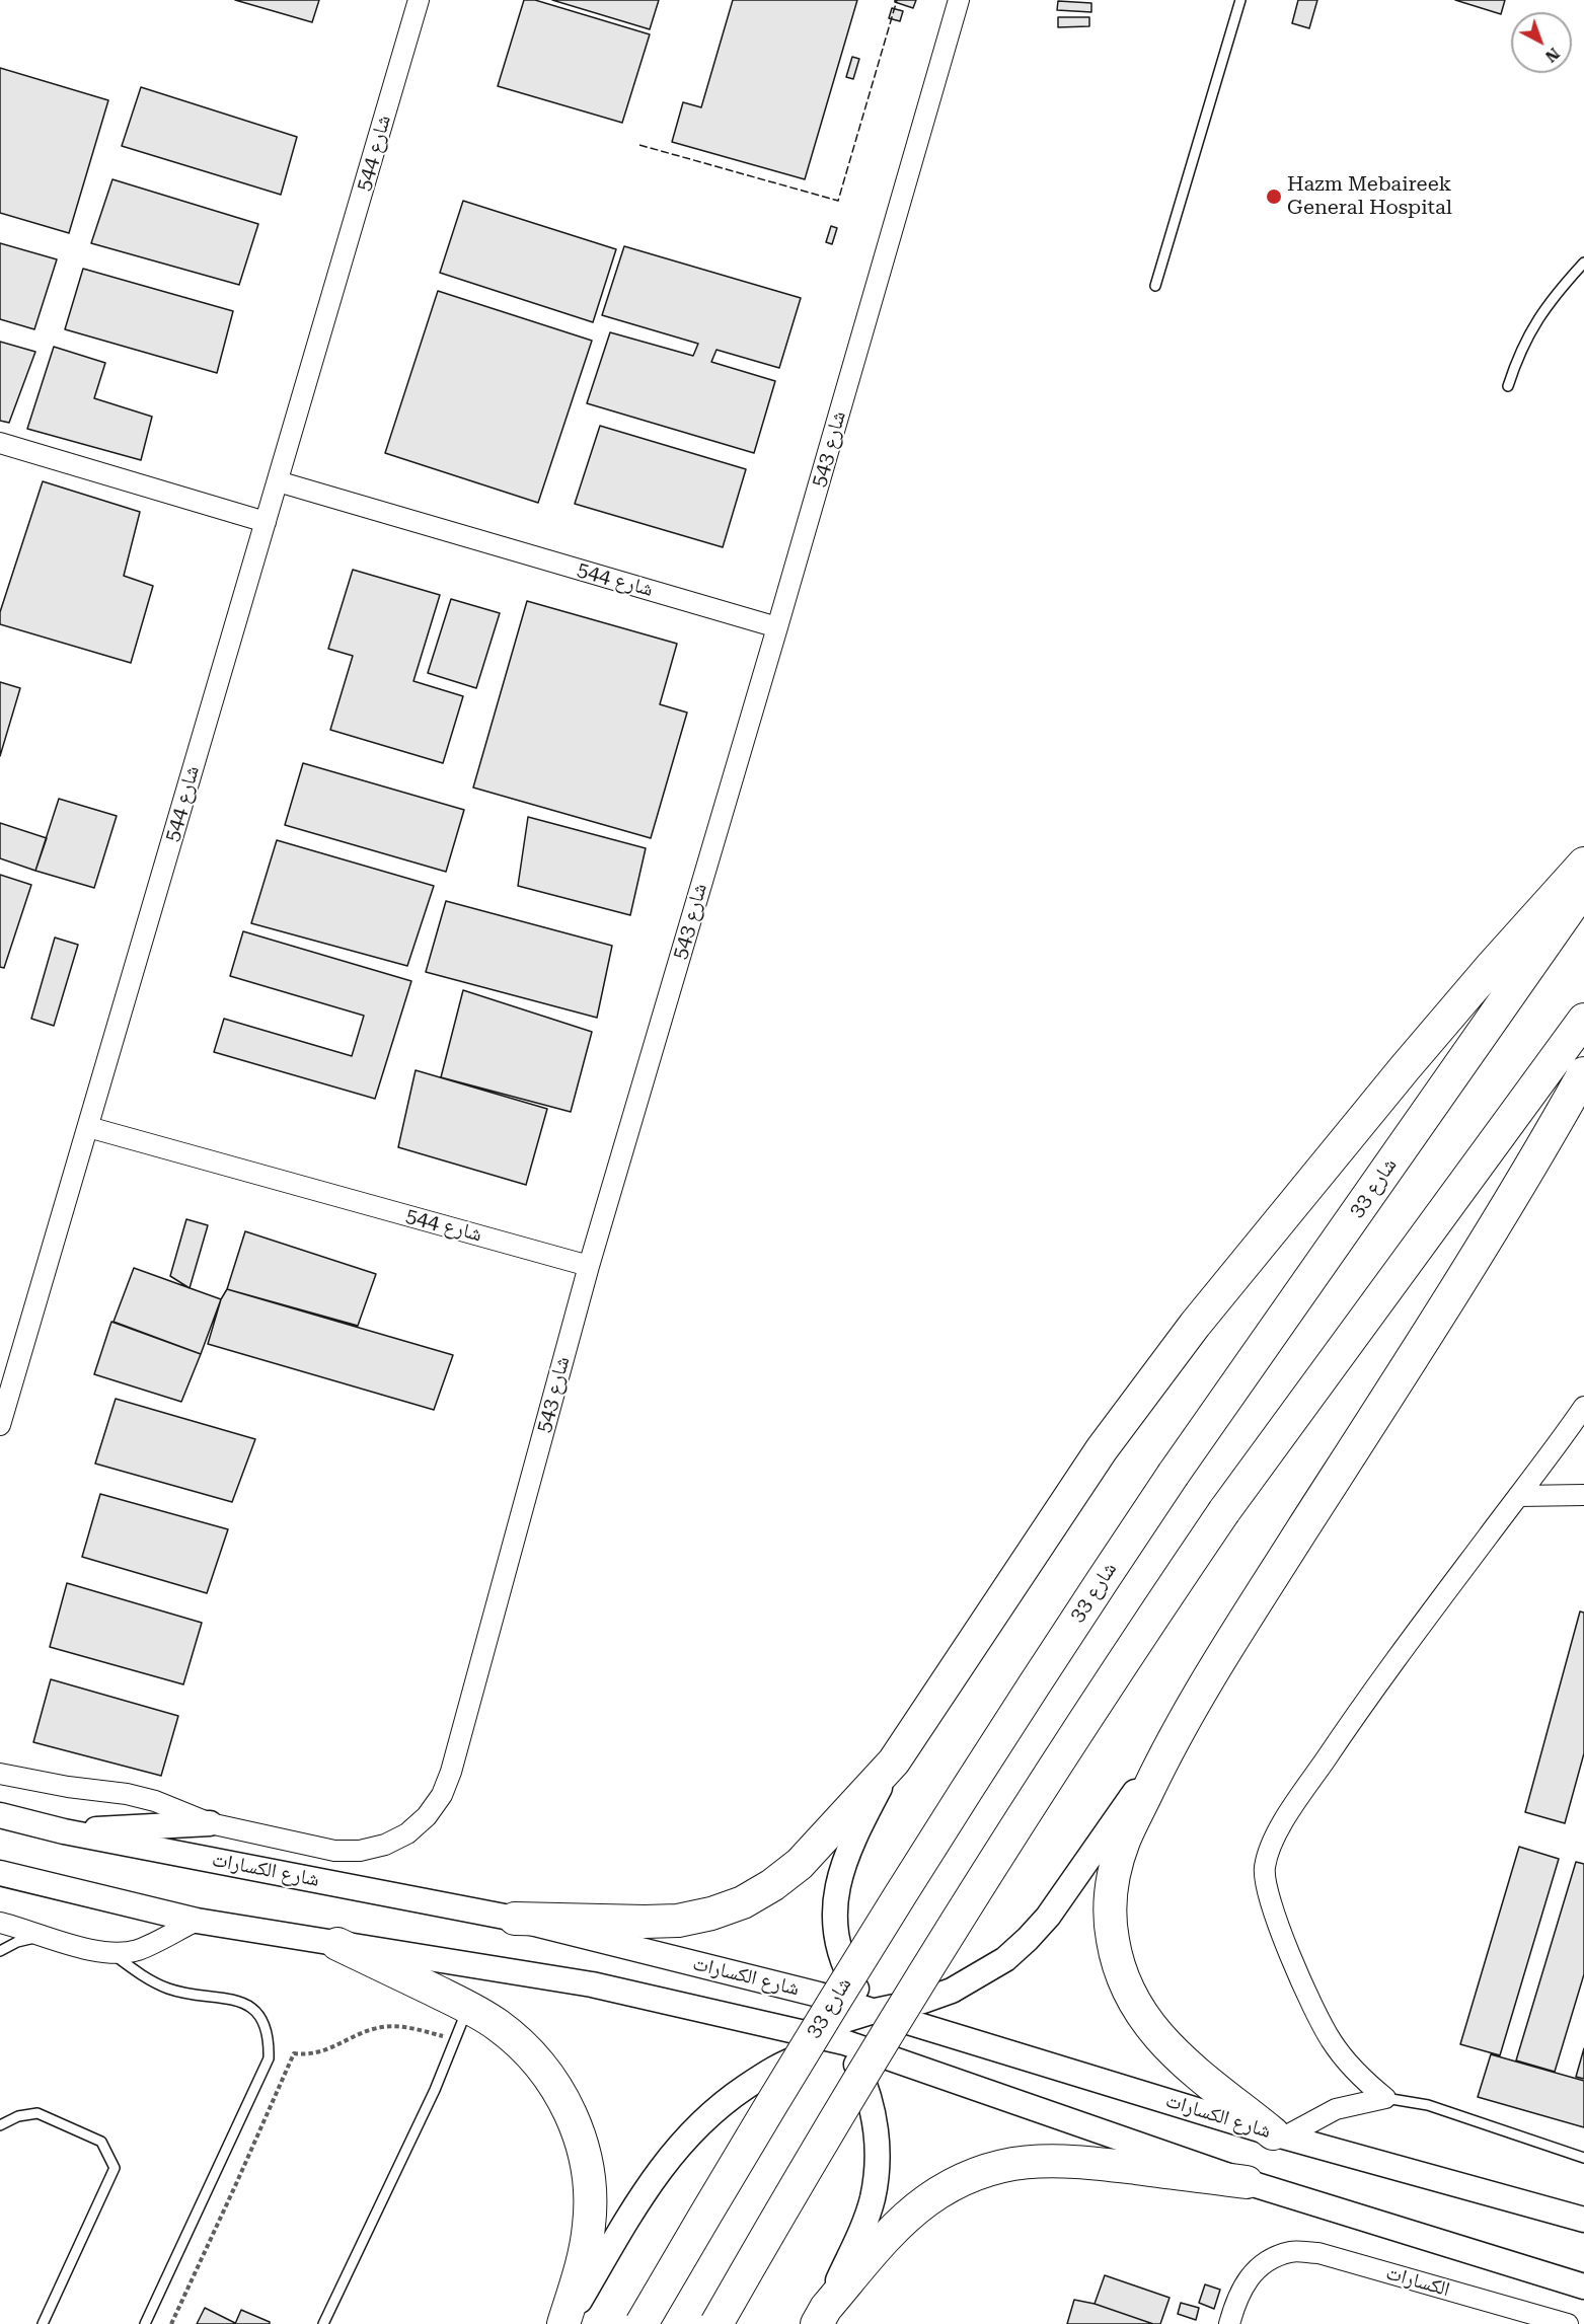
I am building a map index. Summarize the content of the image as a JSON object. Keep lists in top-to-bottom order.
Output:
{
  "streets": {
    "highway": ["شارع 33"],
    "street": [
      "شارع 544",
      "شارع 543",
      "شارع الكسارات",
      "الكسارات"
    ]
  },
  "crossings": [
    ["شارع 544", "شارع 543"],
    ["شارع 543", "شارع الكسارات"]
  ],
  "places": ["Hazm Mebaireek General Hospital"],
  "north": "bottom right"
}
